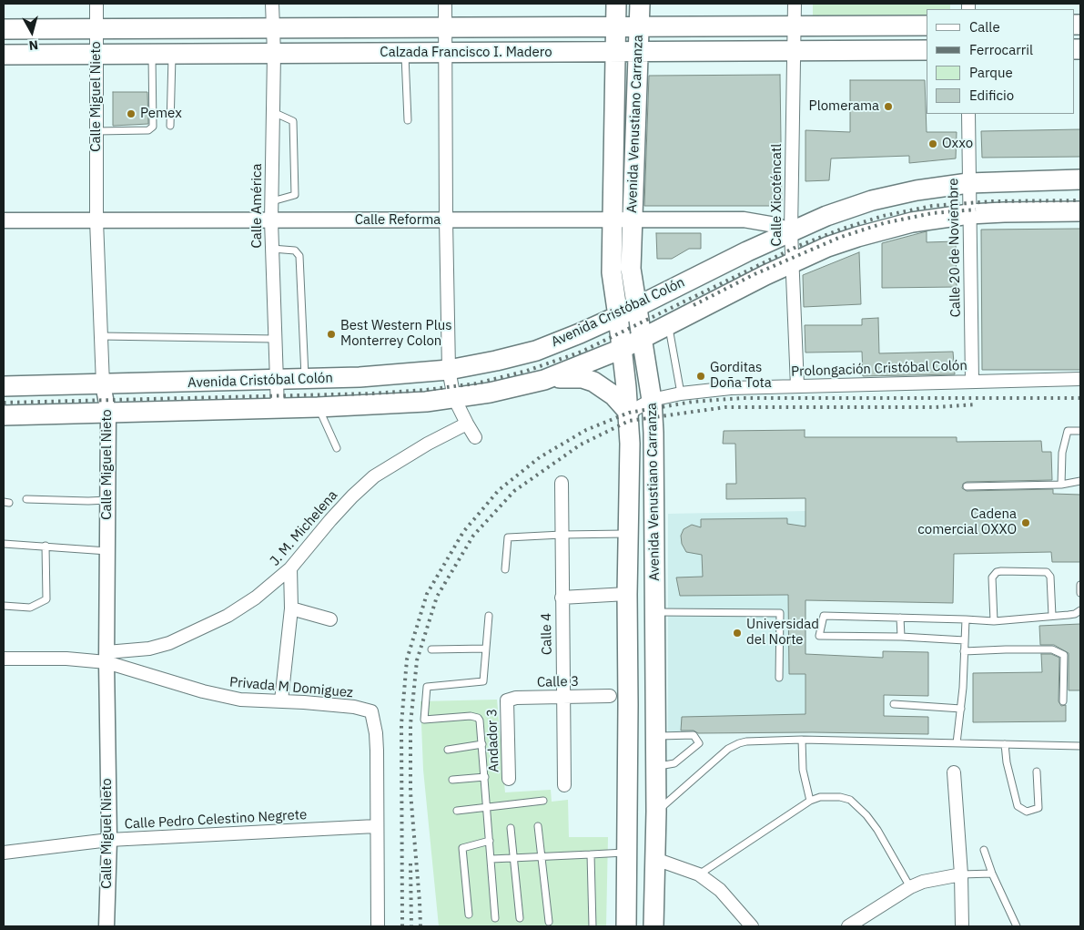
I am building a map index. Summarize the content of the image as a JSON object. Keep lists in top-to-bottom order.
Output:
{
  "streets": {
    "main road": ["Calzada Francisco I. Madero", "Avenida Venustiano Carranza", "Avenida Cristóbal Colón"],
    "street": [
      "Calle Miguel Nieto",
      "Calle Xicoténcatl",
      "Calle América",
      "Calle Reforma",
      "Calle 20 de Noviembre",
      "Prolongación Cristóbal Colón",
      "J. M. Michelena",
      "Calle 4",
      "Calle 3",
      "Privada M Domiguez",
      "Andador 3",
      "Calle Pedro Celestino Negrete"
    ]
  },
  "crossings": [
    ["Calzada Francisco I. Madero", "Calle Miguel Nieto"],
    ["Calzada Francisco I. Madero", "Avenida Venustiano Carranza"],
    ["Calzada Francisco I. Madero", "Calle Xicoténcatl"],
    ["Calzada Francisco I. Madero", "Calle América"],
    ["Calle Miguel Nieto", "Calle Reforma"],
    ["Calle Miguel Nieto", "Avenida Cristóbal Colón"],
    ["Calle Miguel Nieto", "J. M. Michelena"],
    ["Calle Miguel Nieto", "Privada M Domiguez"],
    ["Calle Miguel Nieto", "Calle Pedro Celestino Negrete"],
    ["Avenida Venustiano Carranza", "Calle Reforma"],
    ["Avenida Venustiano Carranza", "Avenida Cristóbal Colón"],
    ["Avenida Venustiano Carranza", "Prolongación Cristóbal Colón"],
    ["Calle Xicoténcatl", "Calle Reforma"],
    ["Calle Xicoténcatl", "Avenida Cristóbal Colón"],
    ["Calle Xicoténcatl", "Prolongación Cristóbal Colón"],
    ["Calle América", "Calle Reforma"],
    ["Calle América", "Avenida Cristóbal Colón"],
    ["Calle Reforma", "Avenida Cristóbal Colón"],
    ["Calle 20 de Noviembre", "Avenida Cristóbal Colón"],
    ["Calle 20 de Noviembre", "Prolongación Cristóbal Colón"],
    ["J. M. Michelena", "Privada M Domiguez"],
    ["Calle 4", "Calle 3"],
    ["Calle 3", "Andador 3"],
    ["Privada M Domiguez", "Calle Pedro Celestino Negrete"]
  ],
  "places": [
    "Plomerama",
    "Pemex",
    "Oxxo",
    "Best Western Plus Monterrey Colon",
    "Gorditas Doña Tota",
    "Cadena comercial OXXO",
    "Universidad del Norte"
  ],
  "legend": [
    "Calle",
    "Ferrocarril",
    "Parque",
    "Edificio"
  ],
  "north": "bottom"
}
